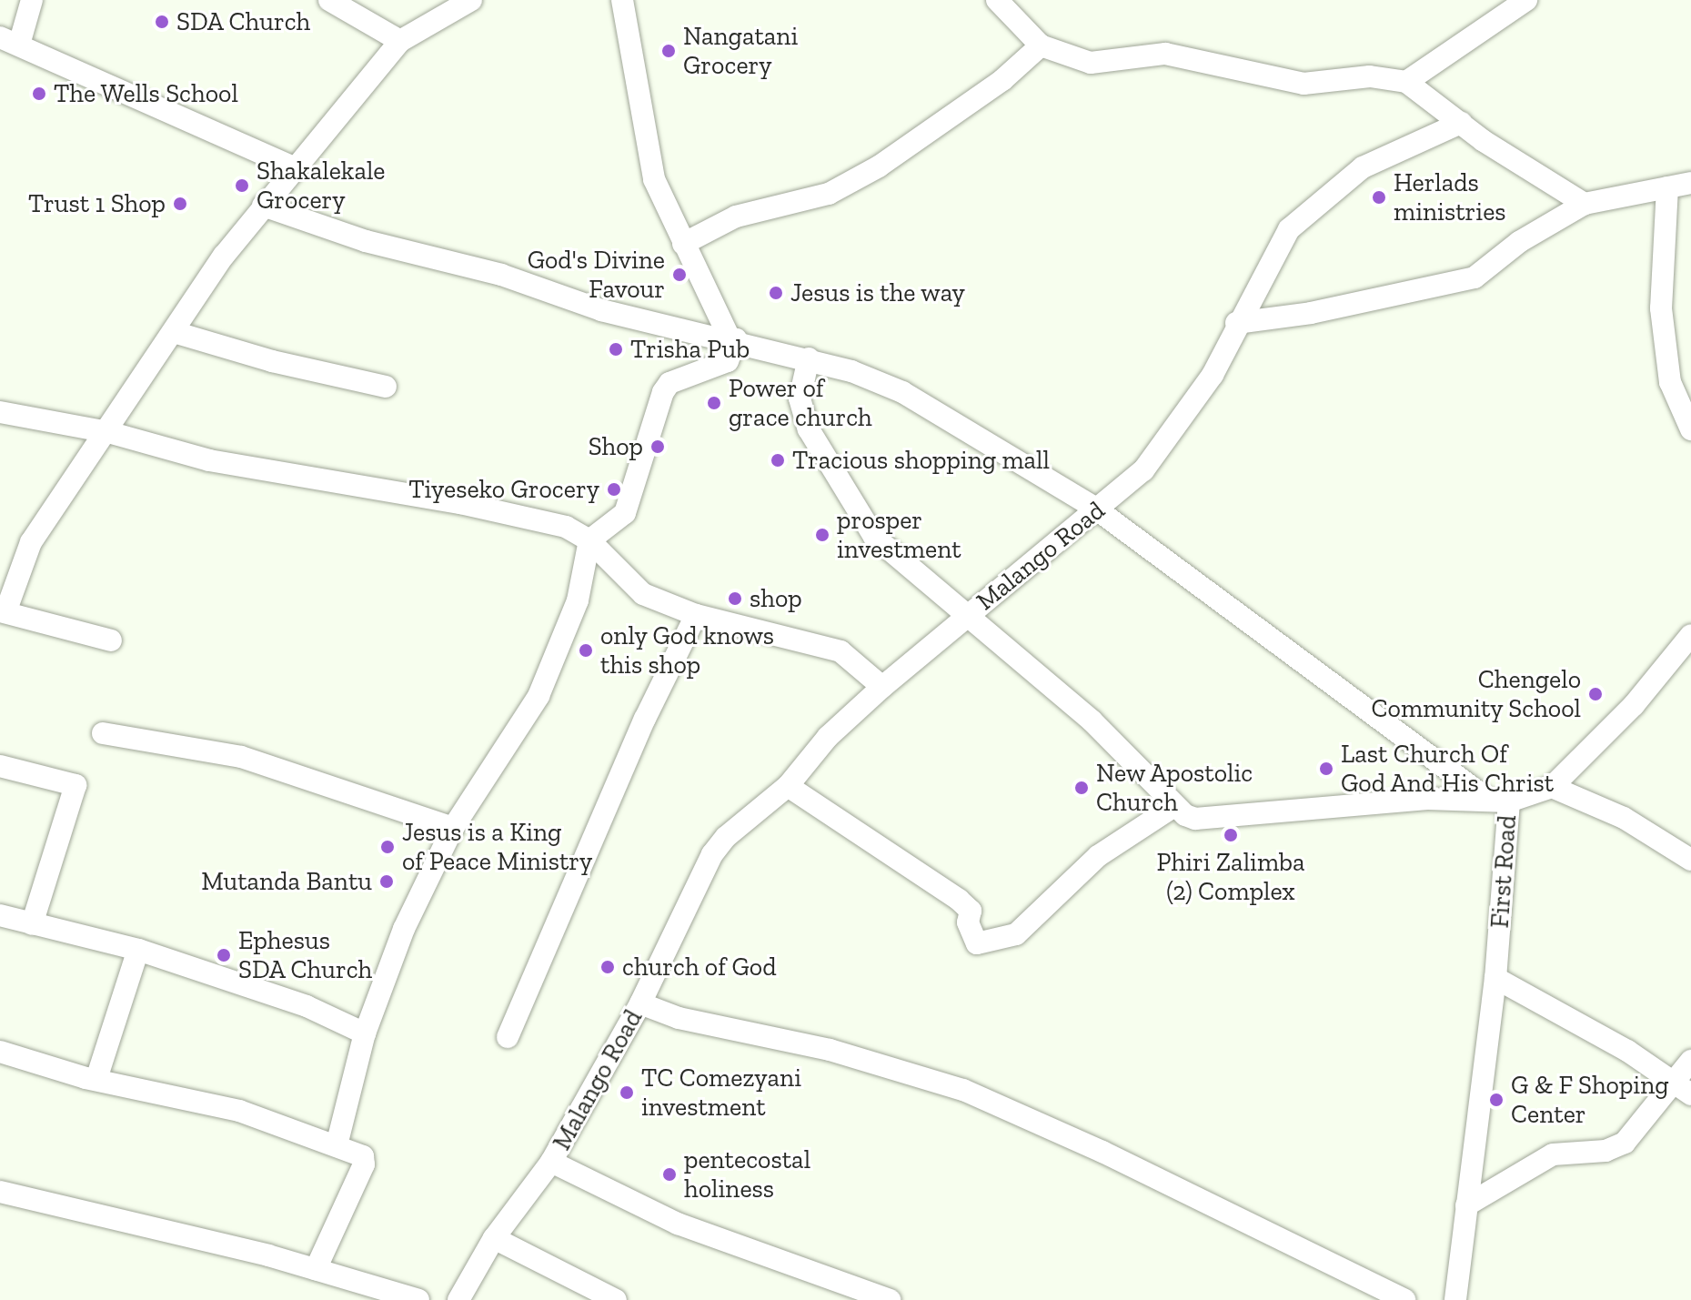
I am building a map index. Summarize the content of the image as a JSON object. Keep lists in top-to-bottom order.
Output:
{
  "streets": {
    "street": ["Malango Road", "First Road"]
  },
  "crossings": [
    ["Malango Road", "First Road"]
  ],
  "places": [
    "SDA Church",
    "Nangatani Grocery",
    "The Wells School",
    "Shakalekale Grocery",
    "Herlads ministries",
    "Trust 1 Shop",
    "God's Divine Favour",
    "Jesus is the way",
    "Trisha Pub",
    "Power of grace church",
    "Shop",
    "Tracious shopping mall",
    "Tiyeseko Grocery",
    "prosper investment",
    "shop",
    "only God knows this shop",
    "Chengelo Community School",
    "Last Church Of God And His Christ",
    "New Apostolic Church",
    "Phiri Zalimba (2) Complex",
    "Jesus is a King of Peace Ministry",
    "Mutanda Bantu",
    "Ephesus SDA Church",
    "church of God",
    "TC Comezyani investment",
    "G & F Shoping Center",
    "pentecostal holiness"
  ]
}
